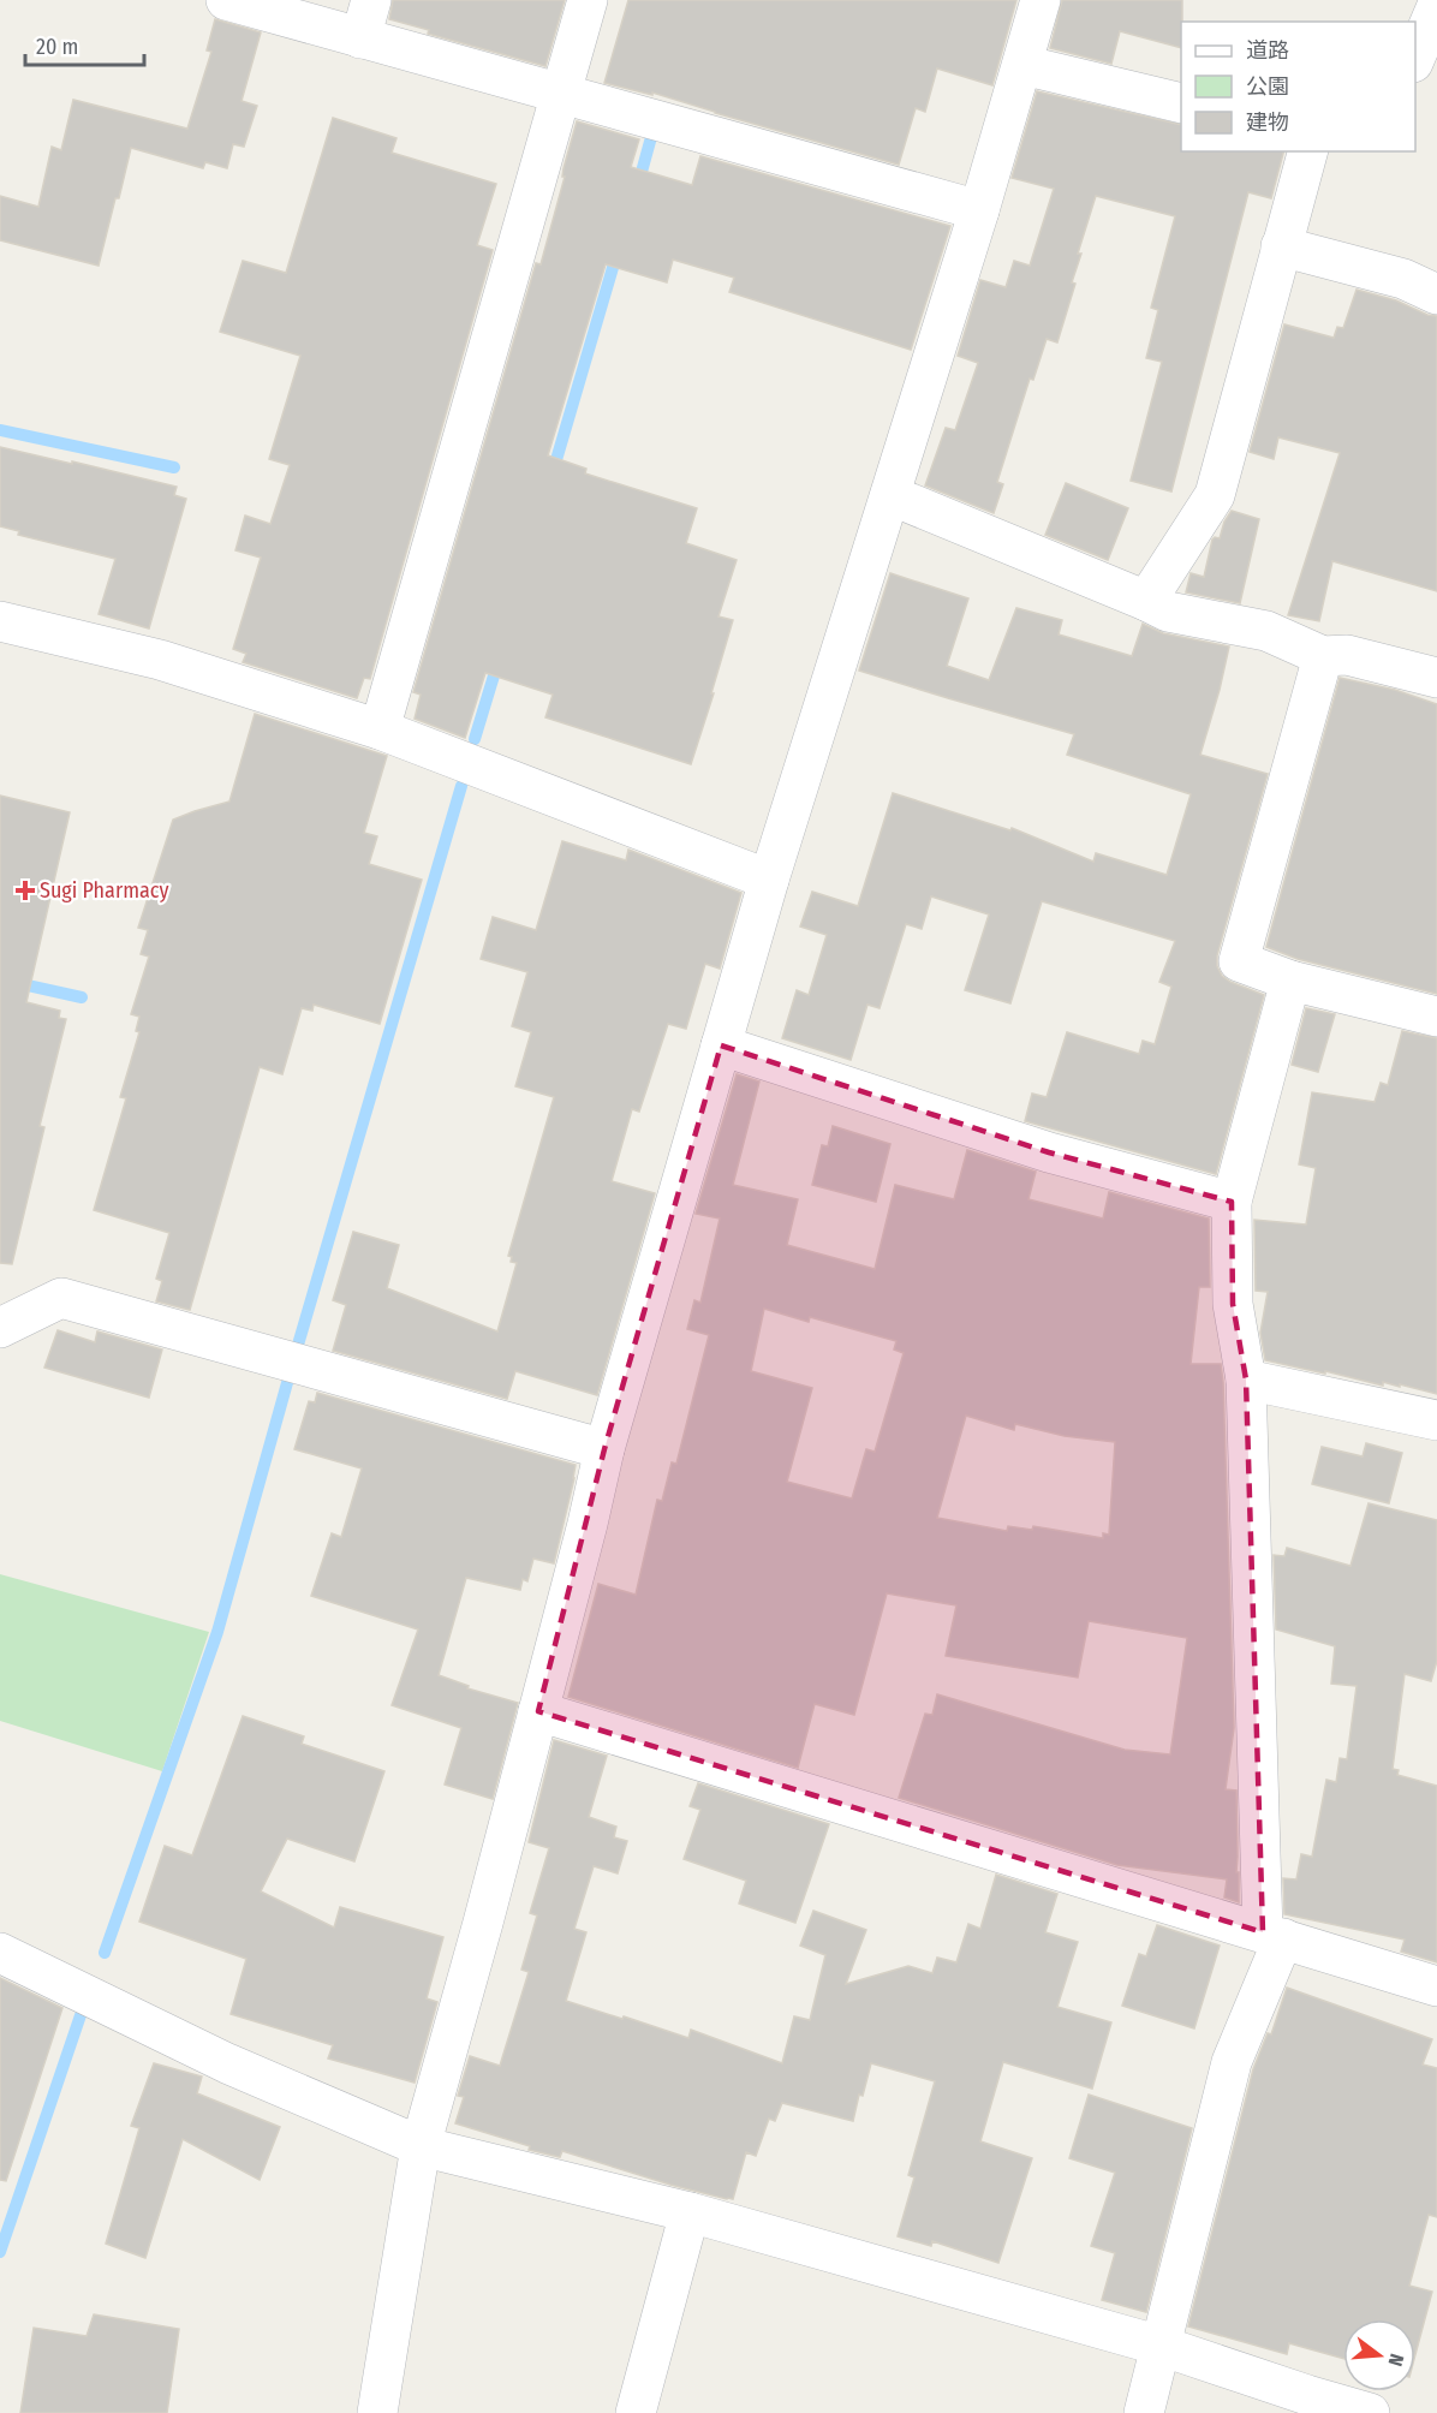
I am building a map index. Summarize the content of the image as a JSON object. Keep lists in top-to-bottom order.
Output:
{
  "places": {
    "health": ["Sugi Pharmacy"]
  },
  "legend": ["道路", "公園", "建物"],
  "scale_bar": "20 m",
  "north": "right"
}
